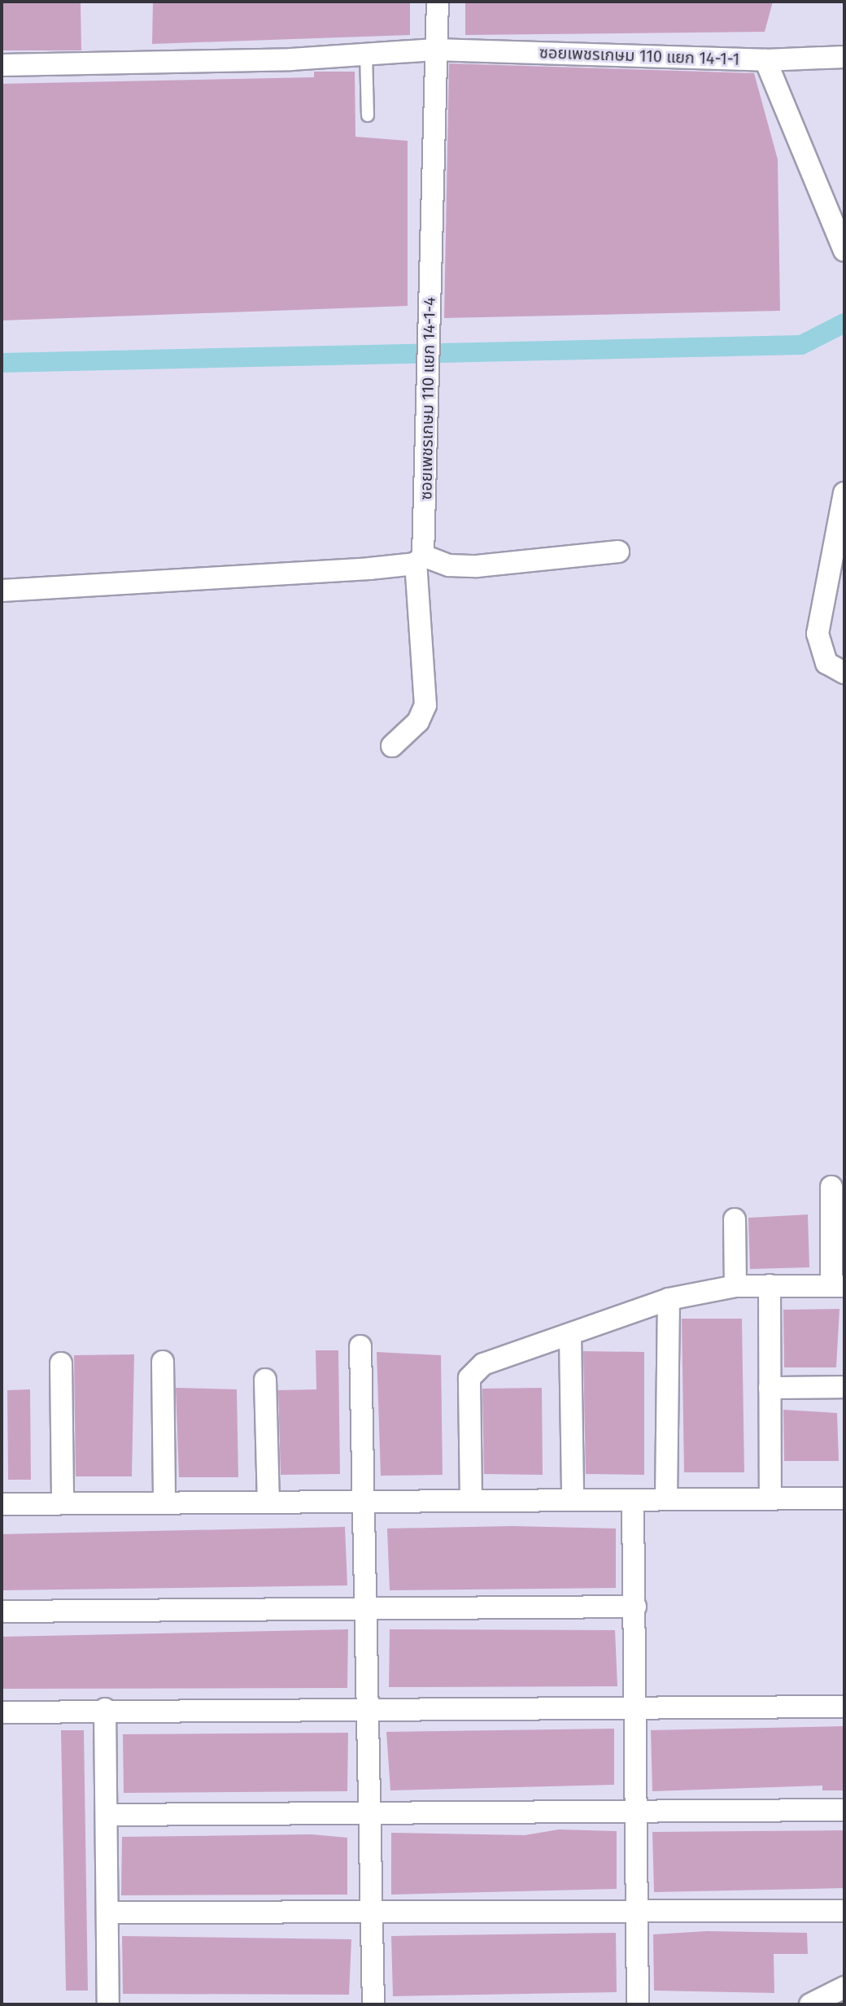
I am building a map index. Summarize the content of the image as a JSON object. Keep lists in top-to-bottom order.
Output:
{
  "streets": {
    "street": ["ซอยเพชรเกษม 110 แยก 14-1-1", "ซอยเพชรเกษม 110 แยก 14-1-4"]
  },
  "crossings": [
    ["ซอยเพชรเกษม 110 แยก 14-1-1", "ซอยเพชรเกษม 110 แยก 14-1-4"]
  ]
}
